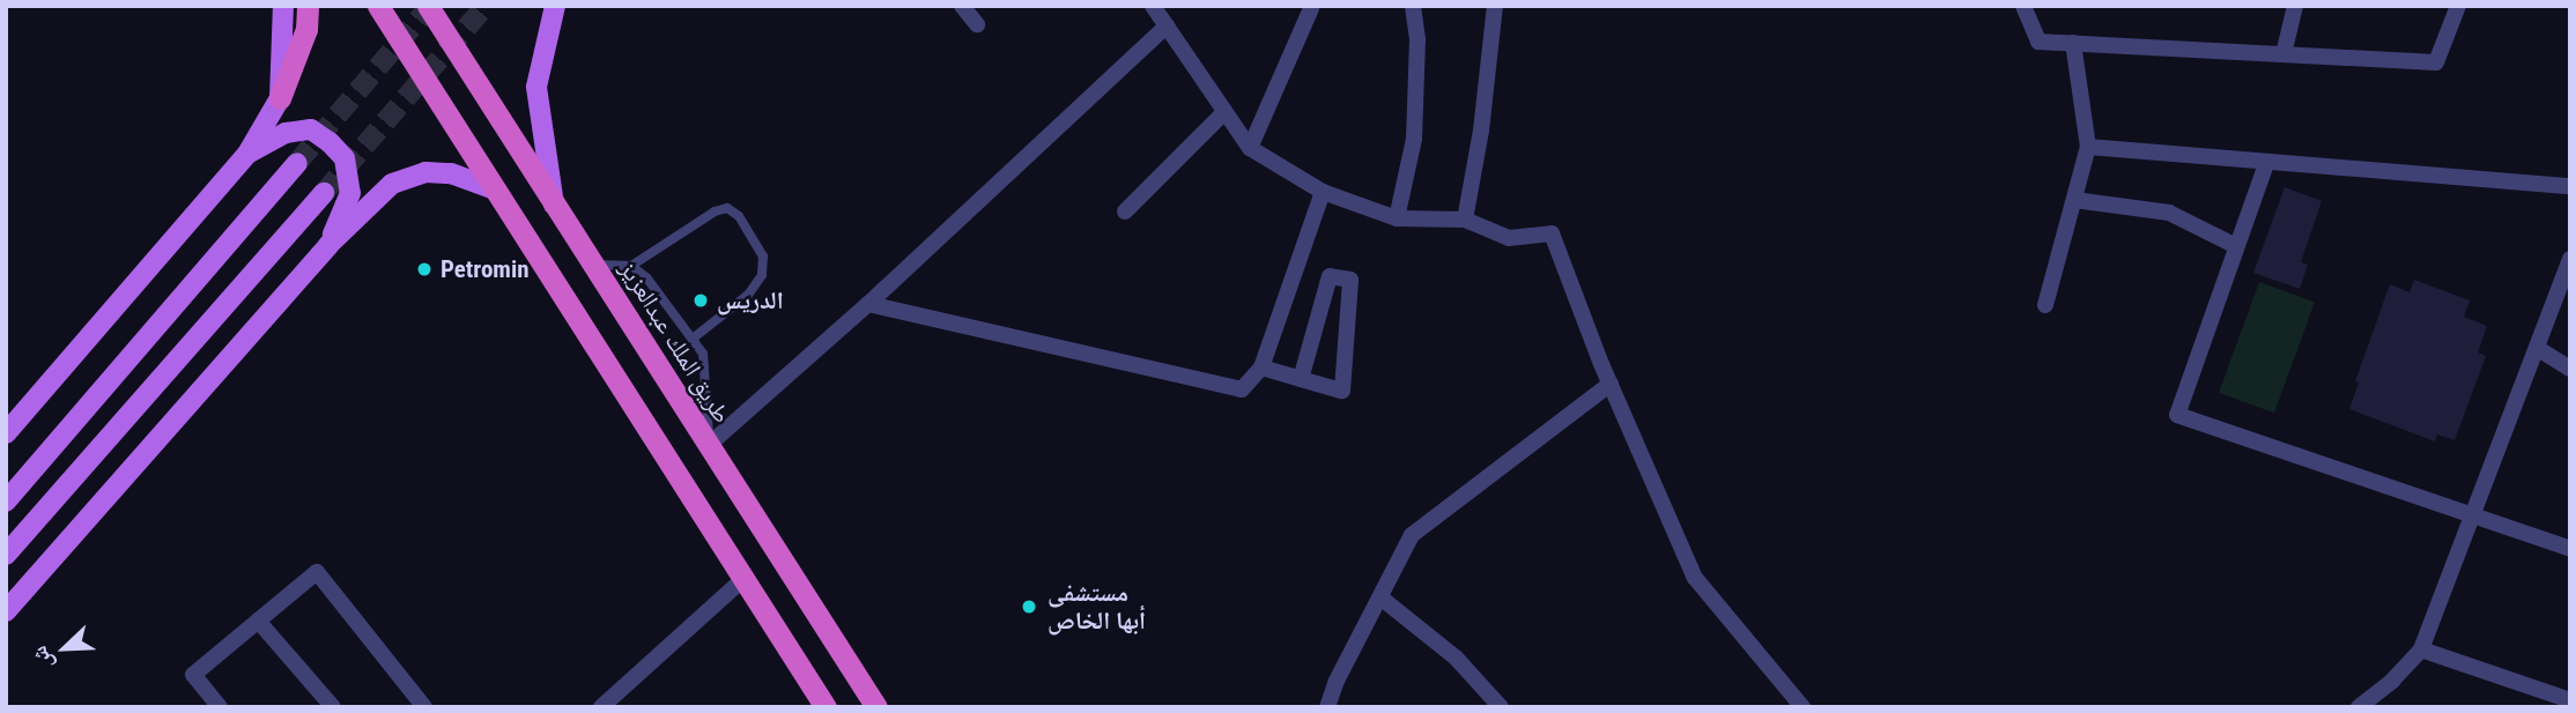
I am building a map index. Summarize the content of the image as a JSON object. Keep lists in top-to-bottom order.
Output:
{
  "streets": {
    "highway": ["طريق الملك عبدالعزيز"]
  },
  "places": ["Petromin", "الدريس", "مستشفى أبها الخاص"],
  "north": "bottom left"
}
